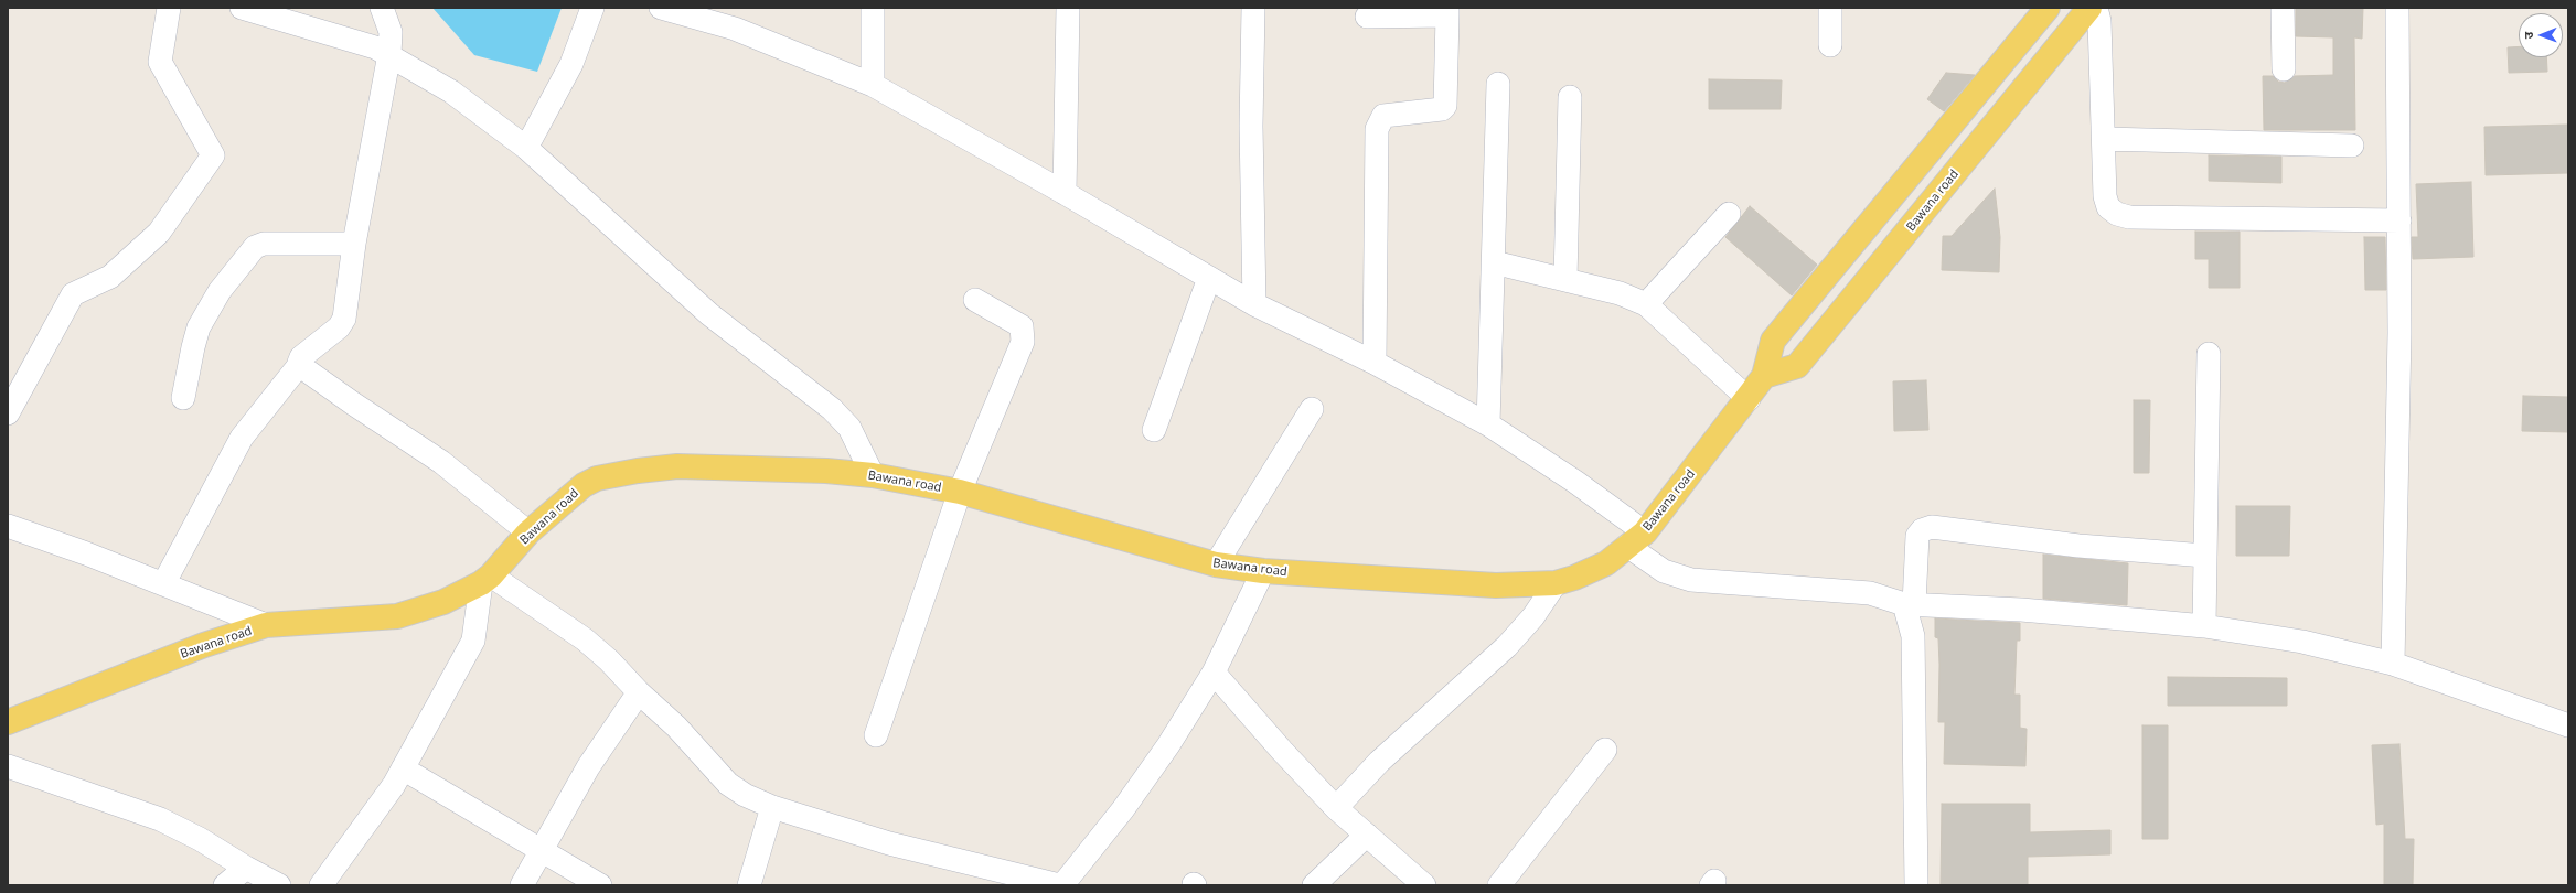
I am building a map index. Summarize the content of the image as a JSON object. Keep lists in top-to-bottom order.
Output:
{
  "streets": {
    "main road": ["Bawana road"]
  },
  "north": "left"
}
